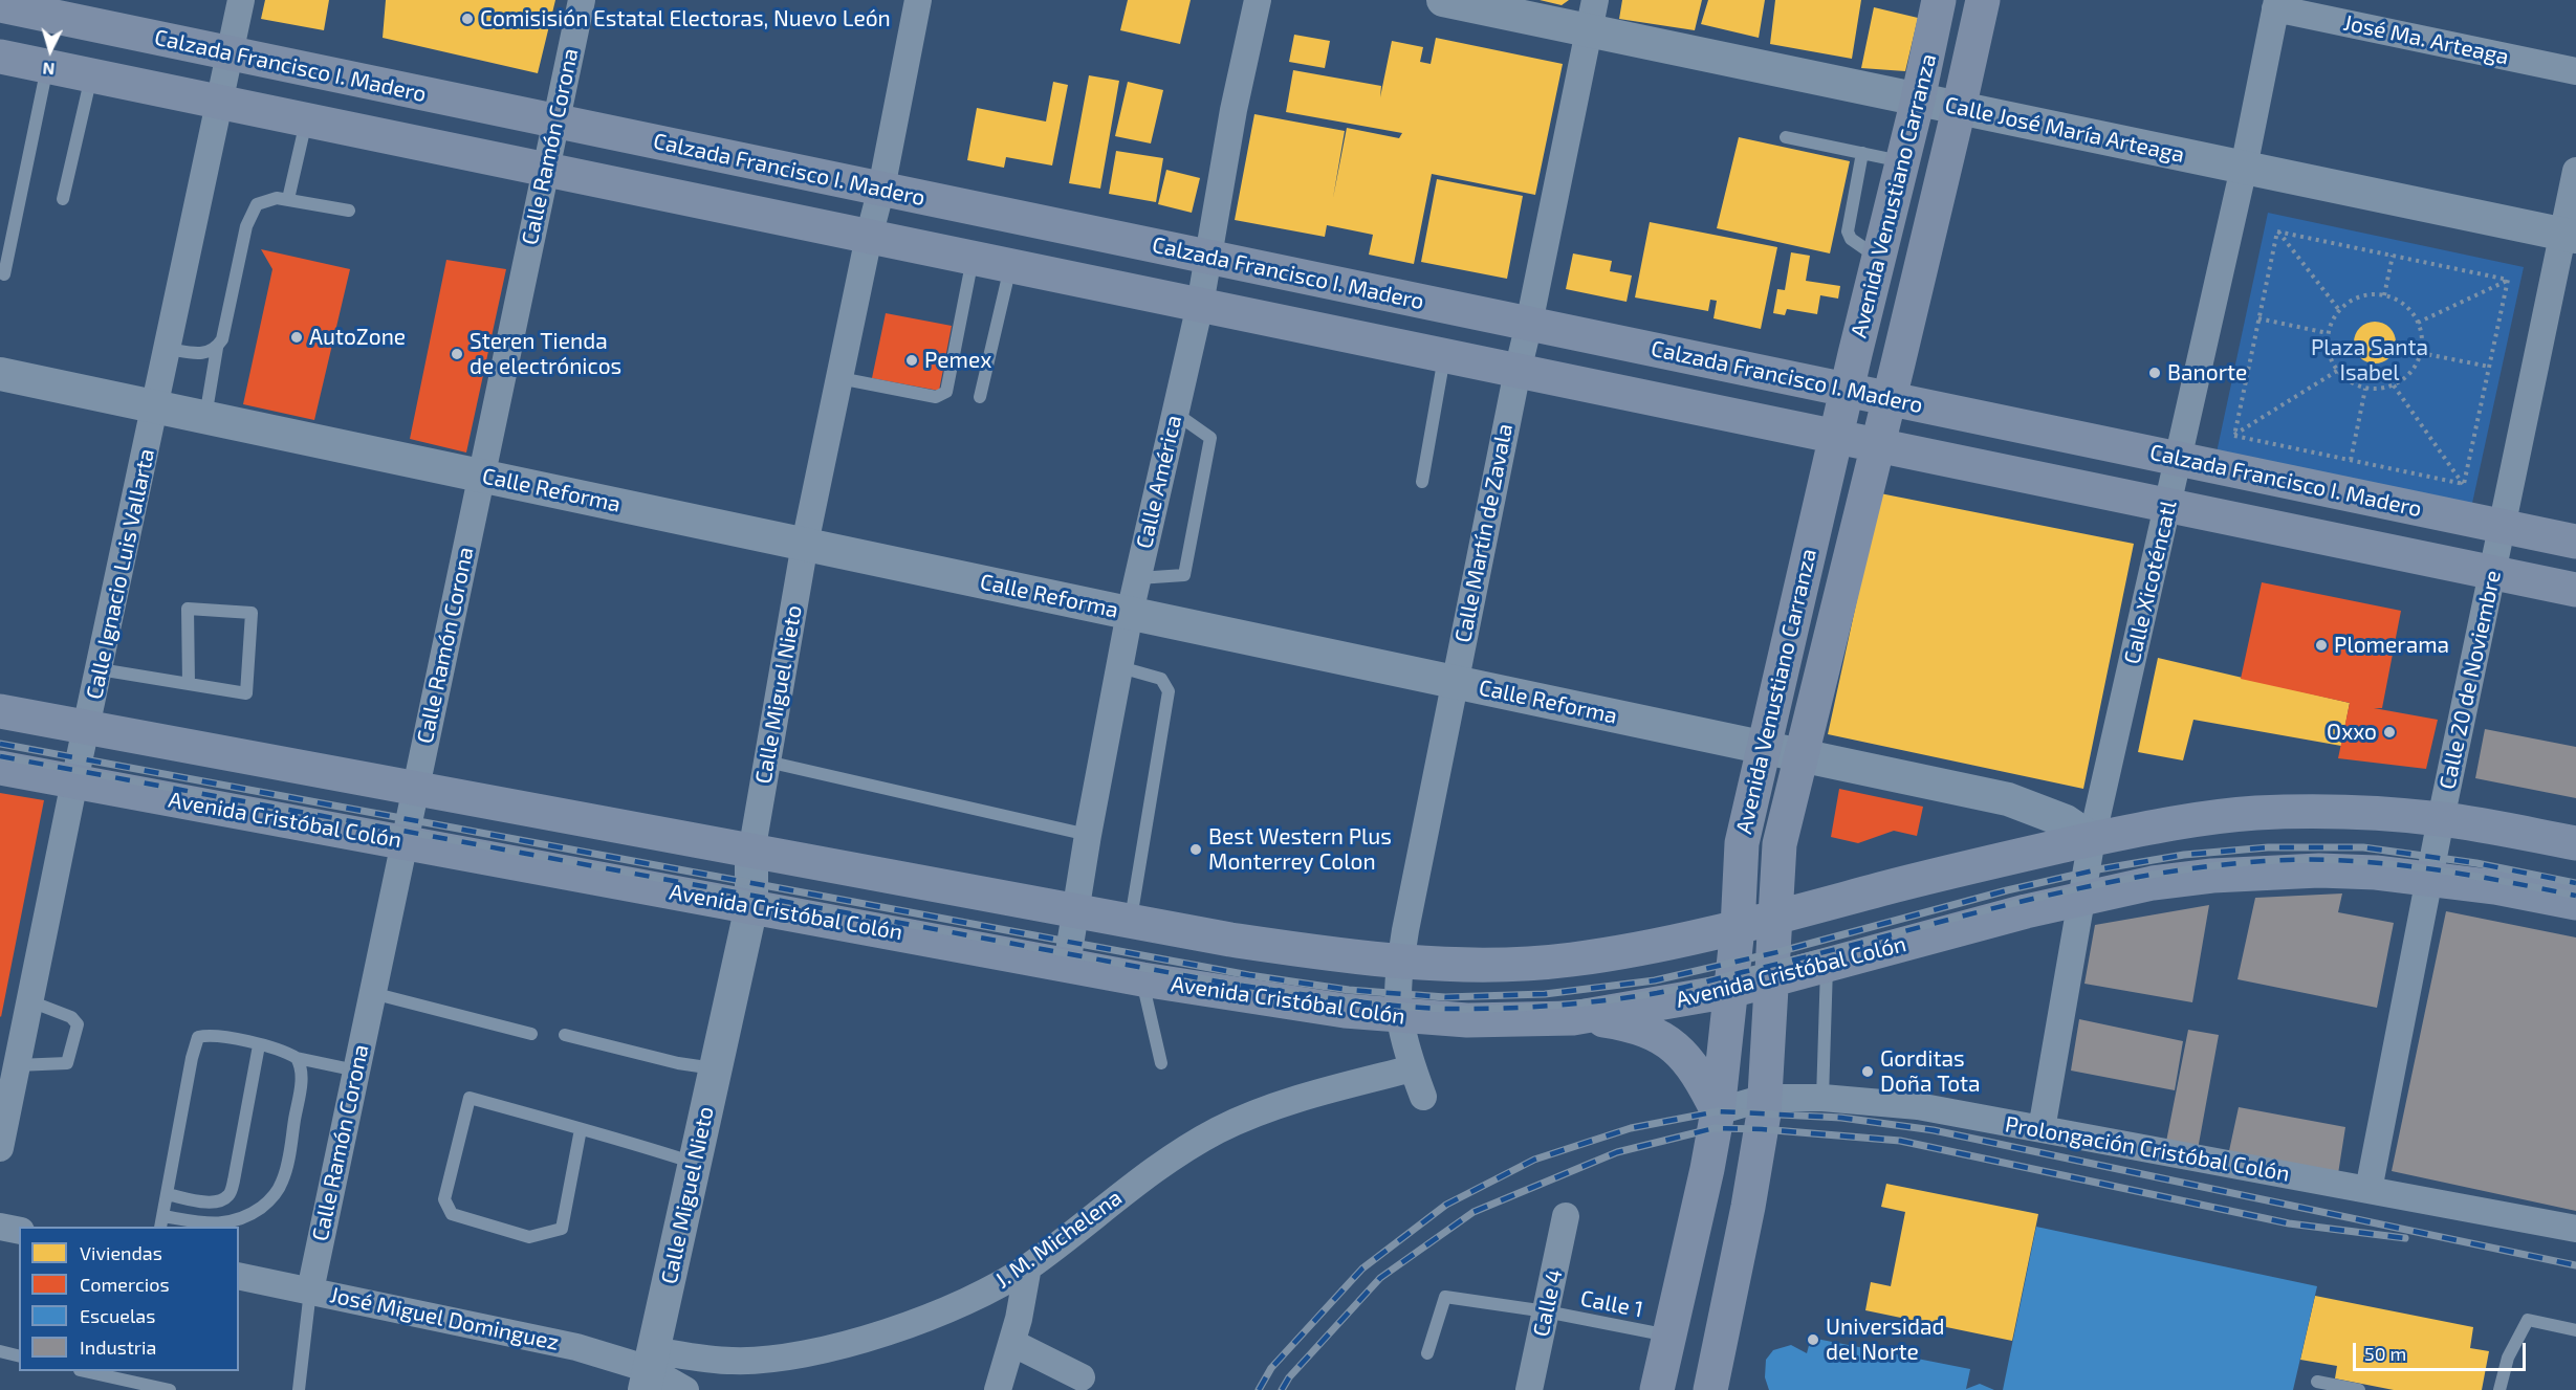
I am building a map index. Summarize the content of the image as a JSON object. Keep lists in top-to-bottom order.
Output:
{
  "streets": {
    "main road": ["Calzada Francisco I. Madero", "Avenida Venustiano Carranza", "Avenida Cristóbal Colón"],
    "street": [
      "José Ma. Arteaga",
      "Calle José María Arteaga",
      "Calle Ramón Corona",
      "Calle América",
      "Calle Reforma",
      "Calle Martín de Zavala",
      "Calle Ignacio Luis Vallarta",
      "Calle Xicoténcatl",
      "Calle 20 de Noviembre",
      "Calle Miguel Nieto",
      "Prolongación Cristóbal Colón",
      "J. M. Michelena",
      "Calle 4",
      "José Miguel Dominguez"
    ],
    "lane": ["Calle 1"]
  },
  "crossings": [
    ["José Ma. Arteaga", "Calle Xicoténcatl"],
    ["Calzada Francisco I. Madero", "Calle Ramón Corona"],
    ["Calzada Francisco I. Madero", "Avenida Venustiano Carranza"],
    ["Calzada Francisco I. Madero", "Calle América"],
    ["Calzada Francisco I. Madero", "Calle Martín de Zavala"],
    ["Calzada Francisco I. Madero", "Calle Ignacio Luis Vallarta"],
    ["Calzada Francisco I. Madero", "Calle Xicoténcatl"],
    ["Calzada Francisco I. Madero", "Calle 20 de Noviembre"],
    ["Calzada Francisco I. Madero", "Calle Miguel Nieto"],
    ["Calle José María Arteaga", "Avenida Venustiano Carranza"],
    ["Calle José María Arteaga", "Calle Martín de Zavala"],
    ["Calle José María Arteaga", "Calle Xicoténcatl"],
    ["Calle José María Arteaga", "Calle 20 de Noviembre"],
    ["Calle Ramón Corona", "Calle Reforma"],
    ["Calle Ramón Corona", "Avenida Cristóbal Colón"],
    ["Calle Ramón Corona", "José Miguel Dominguez"],
    ["Avenida Venustiano Carranza", "Calle Reforma"],
    ["Avenida Venustiano Carranza", "Avenida Cristóbal Colón"],
    ["Avenida Venustiano Carranza", "Prolongación Cristóbal Colón"],
    ["Avenida Venustiano Carranza", "Calle 1"],
    ["Calle América", "Calle Reforma"],
    ["Calle América", "Avenida Cristóbal Colón"],
    ["Calle Reforma", "Calle Martín de Zavala"],
    ["Calle Reforma", "Calle Ignacio Luis Vallarta"],
    ["Calle Reforma", "Calle Xicoténcatl"],
    ["Calle Reforma", "Calle Miguel Nieto"],
    ["Calle Martín de Zavala", "Avenida Cristóbal Colón"],
    ["Calle Martín de Zavala", "J. M. Michelena"],
    ["Calle Ignacio Luis Vallarta", "Avenida Cristóbal Colón"],
    ["Calle Xicoténcatl", "Avenida Cristóbal Colón"],
    ["Calle Xicoténcatl", "Prolongación Cristóbal Colón"],
    ["Calle 20 de Noviembre", "Avenida Cristóbal Colón"],
    ["Calle 20 de Noviembre", "Prolongación Cristóbal Colón"],
    ["Calle Miguel Nieto", "Avenida Cristóbal Colón"],
    ["Calle Miguel Nieto", "J. M. Michelena"],
    ["Calle Miguel Nieto", "José Miguel Dominguez"],
    ["J. M. Michelena", "José Miguel Dominguez"],
    ["Calle 4", "Calle 1"]
  ],
  "parks": ["Plaza Santa Isabel"],
  "places": [
    "Comisisión Estatal Electoras, Nuevo León",
    "AutoZone",
    "Steren Tienda de electrónicos",
    "Pemex",
    "Banorte",
    "Plomerama",
    "Oxxo",
    "Best Western Plus Monterrey Colon",
    "Gorditas Doña Tota",
    "Universidad del Norte"
  ],
  "legend": [
    "Viviendas",
    "Comercios",
    "Escuelas",
    "Industria"
  ],
  "scale_bar": "50 m",
  "north": "bottom"
}
